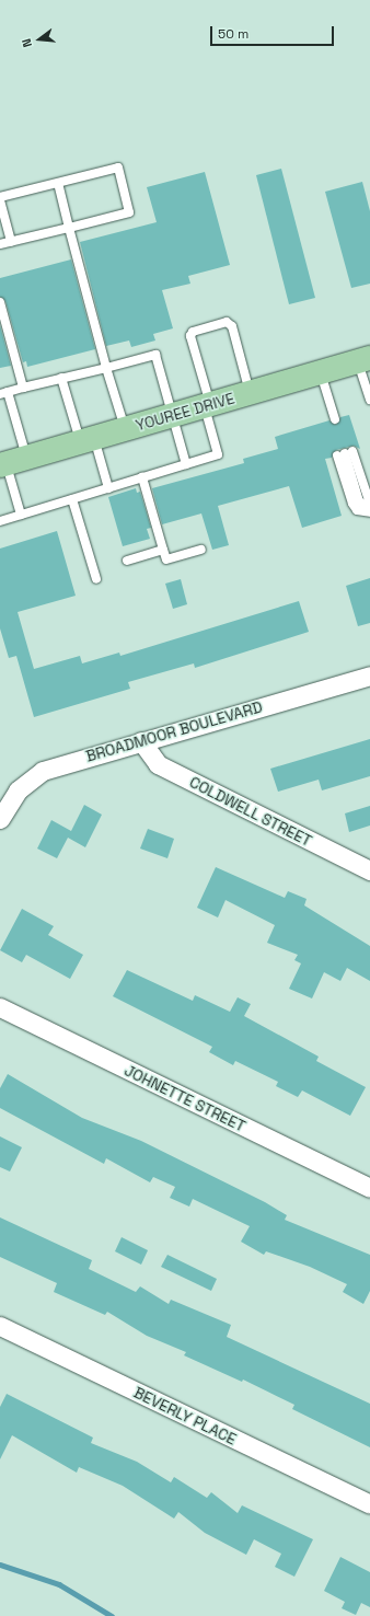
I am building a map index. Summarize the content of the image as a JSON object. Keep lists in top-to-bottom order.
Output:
{
  "streets": {
    "main road": ["YOUREE DRIVE"],
    "street": [
      "BROADMOOR BOULEVARD",
      "COLDWELL STREET",
      "JOHNETTE STREET",
      "BEVERLY PLACE"
    ]
  },
  "crossings": [
    ["BROADMOOR BOULEVARD", "COLDWELL STREET"]
  ],
  "scale_bar": "50 m",
  "north": "left"
}
